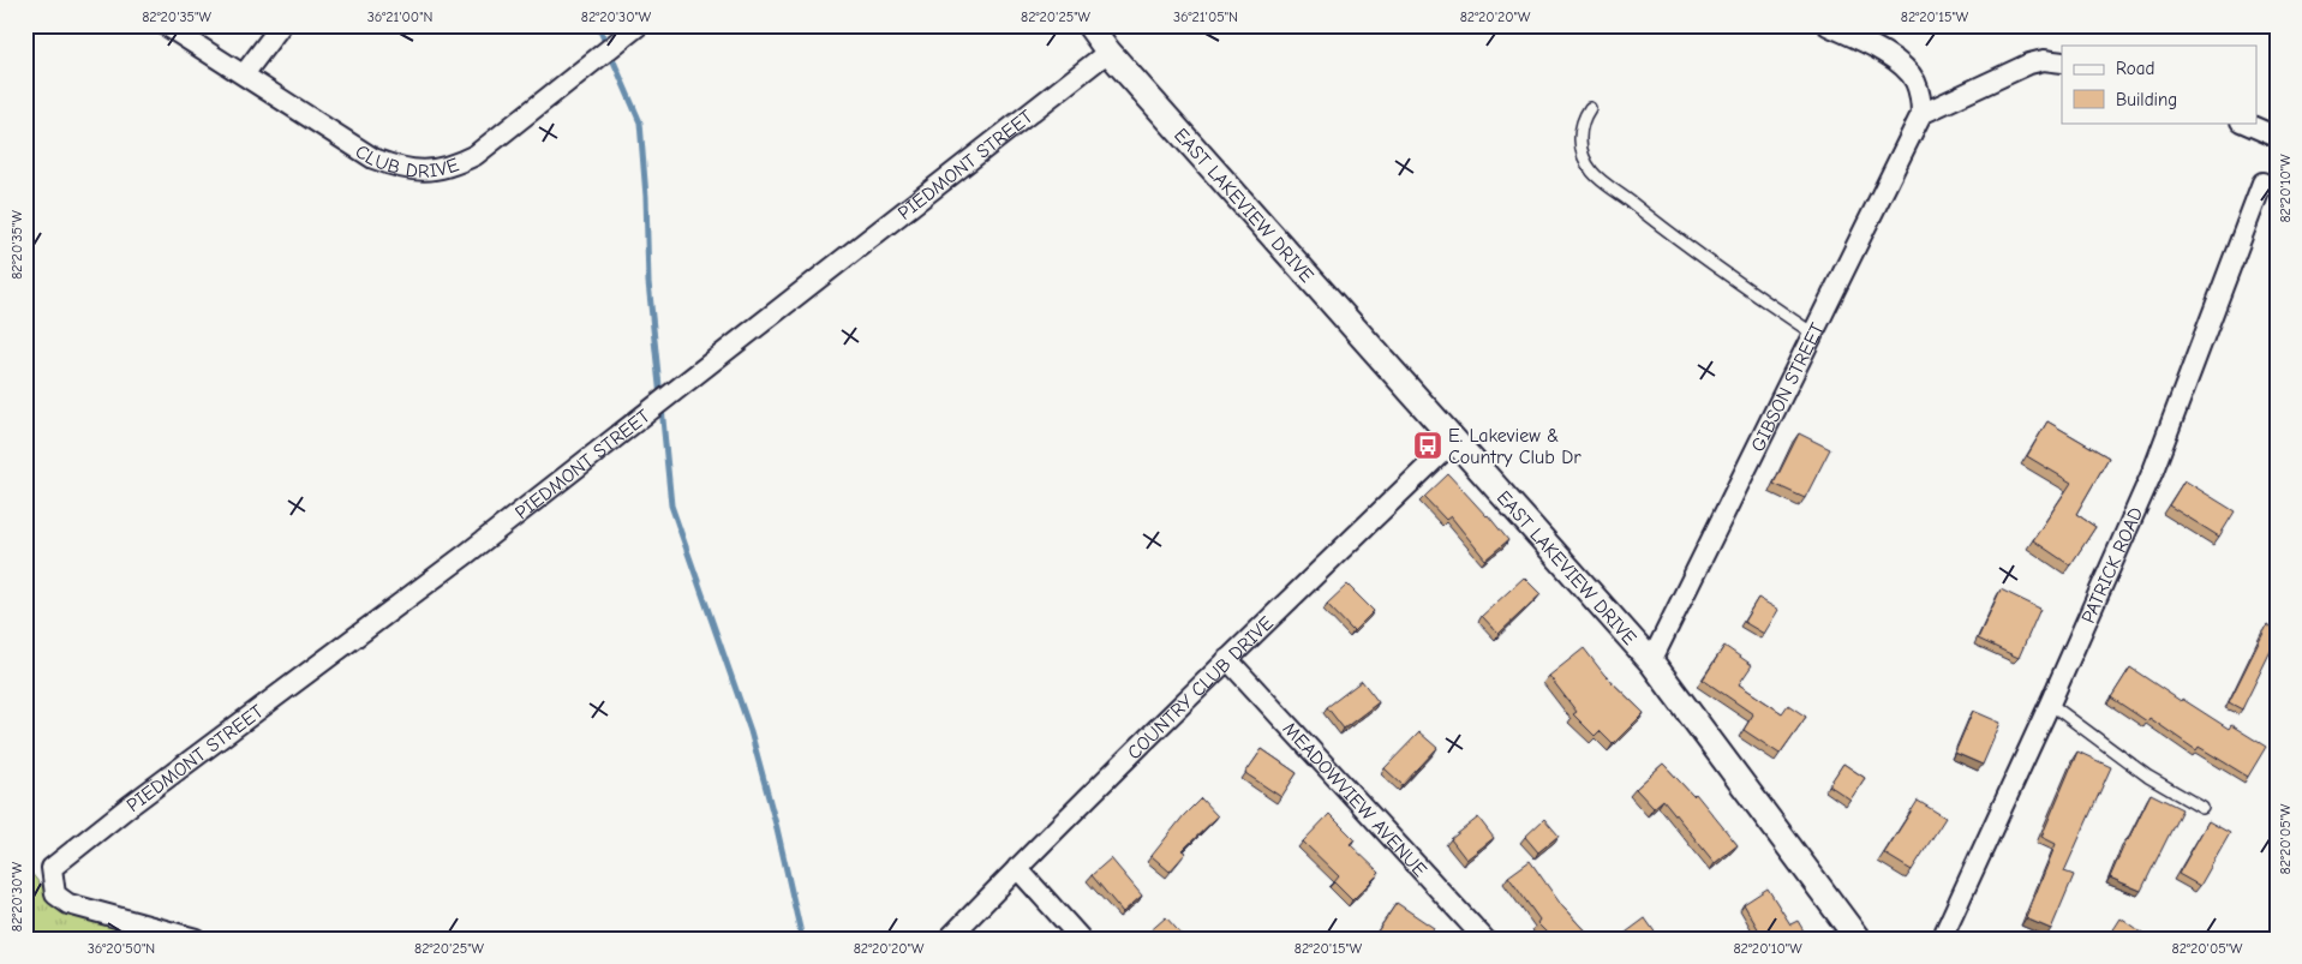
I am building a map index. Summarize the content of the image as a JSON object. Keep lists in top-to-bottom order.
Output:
{
  "streets": {
    "street": [
      "CLUB DRIVE",
      "PIEDMONT STREET",
      "EAST LAKEVIEW DRIVE",
      "GIBSON STREET",
      "PATRICK ROAD",
      "COUNTRY CLUB DRIVE",
      "MEADOWVIEW AVENUE"
    ]
  },
  "crossings": [
    ["PIEDMONT STREET", "EAST LAKEVIEW DRIVE"],
    ["EAST LAKEVIEW DRIVE", "GIBSON STREET"],
    ["EAST LAKEVIEW DRIVE", "COUNTRY CLUB DRIVE"],
    ["COUNTRY CLUB DRIVE", "MEADOWVIEW AVENUE"]
  ],
  "places": {
    "bus stop": ["E. Lakeview & Country Club Dr"]
  },
  "legend": ["Road", "Building"],
  "coordinates": [
    "82°20'35\"W",
    "36°21'00\"N",
    "82°20'30\"W",
    "82°20'25\"W",
    "36°21'05\"N",
    "82°20'20\"W",
    "82°20'15\"W",
    "82°20'10\"W",
    "82°20'05\"W",
    "36°20'50\"N"
  ]
}
